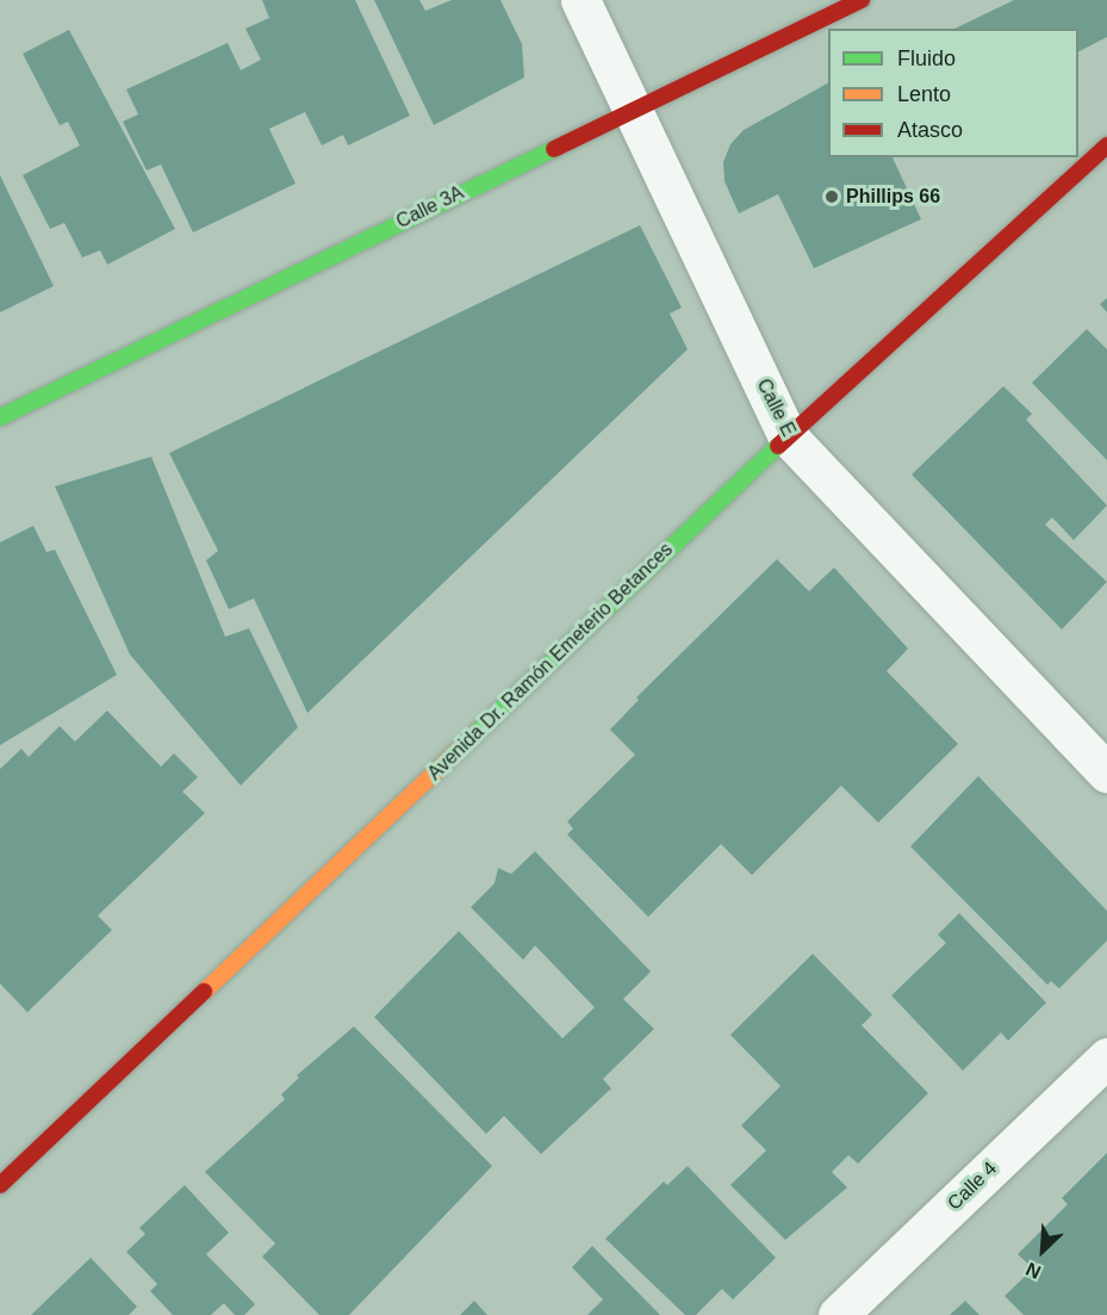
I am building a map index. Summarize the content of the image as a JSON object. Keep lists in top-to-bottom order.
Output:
{
  "streets": {
    "street": [
      "Calle 3A",
      "Calle E",
      "Avenida Dr. Ramón Emeterio Betances",
      "Calle 4"
    ]
  },
  "crossings": [
    ["Calle 3A", "Calle E"],
    ["Calle E", "Avenida Dr. Ramón Emeterio Betances"]
  ],
  "places": ["Phillips 66"],
  "legend": ["Fluido", "Lento", "Atasco"],
  "north": "bottom left"
}
